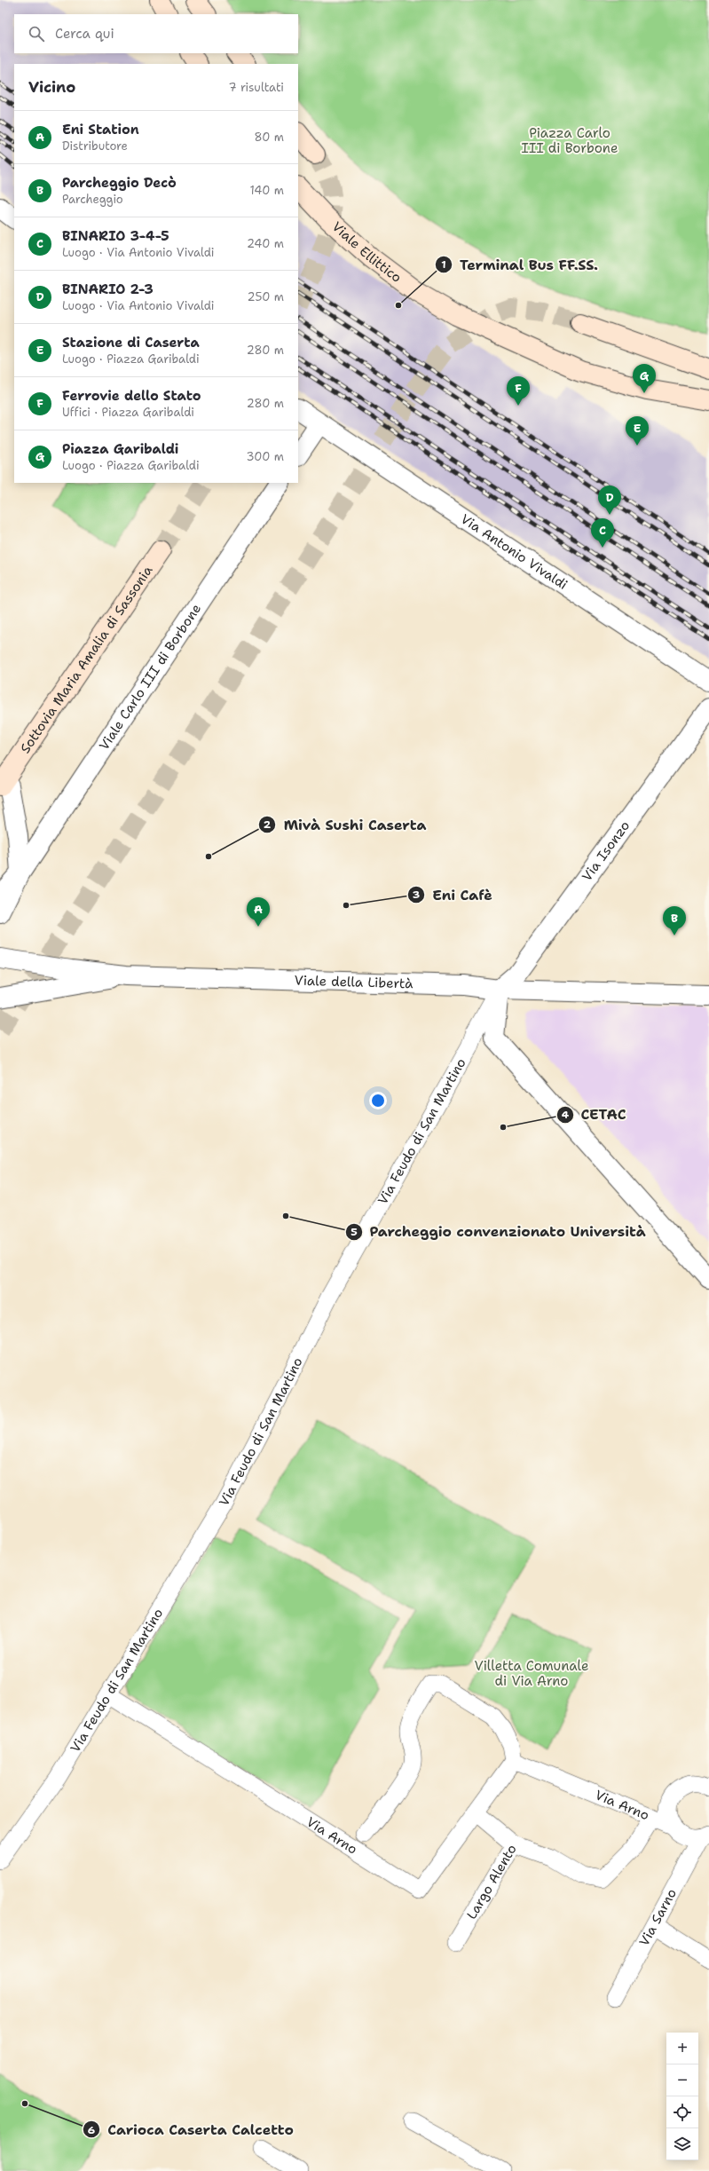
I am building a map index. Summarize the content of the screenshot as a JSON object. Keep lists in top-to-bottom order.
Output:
{
  "streets": {
    "main road": ["Viale Ellittico", "Sottovia Maria Amalia di Sassonia"],
    "street": [
      "Via Antonio Vivaldi",
      "Viale Carlo III di Borbone",
      "Via Isonzo",
      "Viale della Libertà",
      "Via Feudo di San Martino",
      "Via Arno",
      "Largo Alento",
      "Via Sarno"
    ]
  },
  "crossings": [
    ["Via Isonzo", "Viale della Libertà"],
    ["Via Isonzo", "Via Feudo di San Martino"],
    ["Viale della Libertà", "Via Feudo di San Martino"],
    ["Via Feudo di San Martino", "Via Arno"],
    ["Via Arno", "Largo Alento"],
    ["Via Arno", "Via Sarno"]
  ],
  "parks": ["Piazza Carlo III di Borbone", "Villetta Comunale di Via Arno"],
  "places": [
    "Terminal Bus FF.SS.",
    "Mivà Sushi Caserta",
    "Eni Cafè",
    "CETAC",
    "Parcheggio convenzionato Università",
    "Carioca Caserta Calcetto"
  ],
  "page": {
    "search": "Cerca qui",
    "heading": ["Vicino", "7 risultati"],
    "list": [
      {
        "mark": "A",
        "name": "Eni Station",
        "note": "Distributore",
        "value": "80 m"
      },
      {
        "mark": "B",
        "name": "Parcheggio Decò",
        "note": "Parcheggio",
        "value": "140 m"
      },
      {
        "mark": "C",
        "name": "BINARIO 3-4-5",
        "note": "Luogo · Via Antonio Vivaldi",
        "value": "240 m"
      },
      {
        "mark": "D",
        "name": "BINARIO 2-3",
        "note": "Luogo · Via Antonio Vivaldi",
        "value": "250 m"
      },
      {
        "mark": "E",
        "name": "Stazione di Caserta",
        "note": "Luogo · Piazza Garibaldi",
        "value": "280 m"
      },
      {
        "mark": "F",
        "name": "Ferrovie dello Stato",
        "note": "Uffici · Piazza Garibaldi",
        "value": "280 m"
      },
      {
        "mark": "G",
        "name": "Piazza Garibaldi",
        "note": "Luogo · Piazza Garibaldi",
        "value": "300 m"
      }
    ],
    "pins": [
      "G",
      "F",
      "E",
      "D",
      "C",
      "A",
      "B"
    ],
    "map_buttons": ["+", "−"]
  }
}
